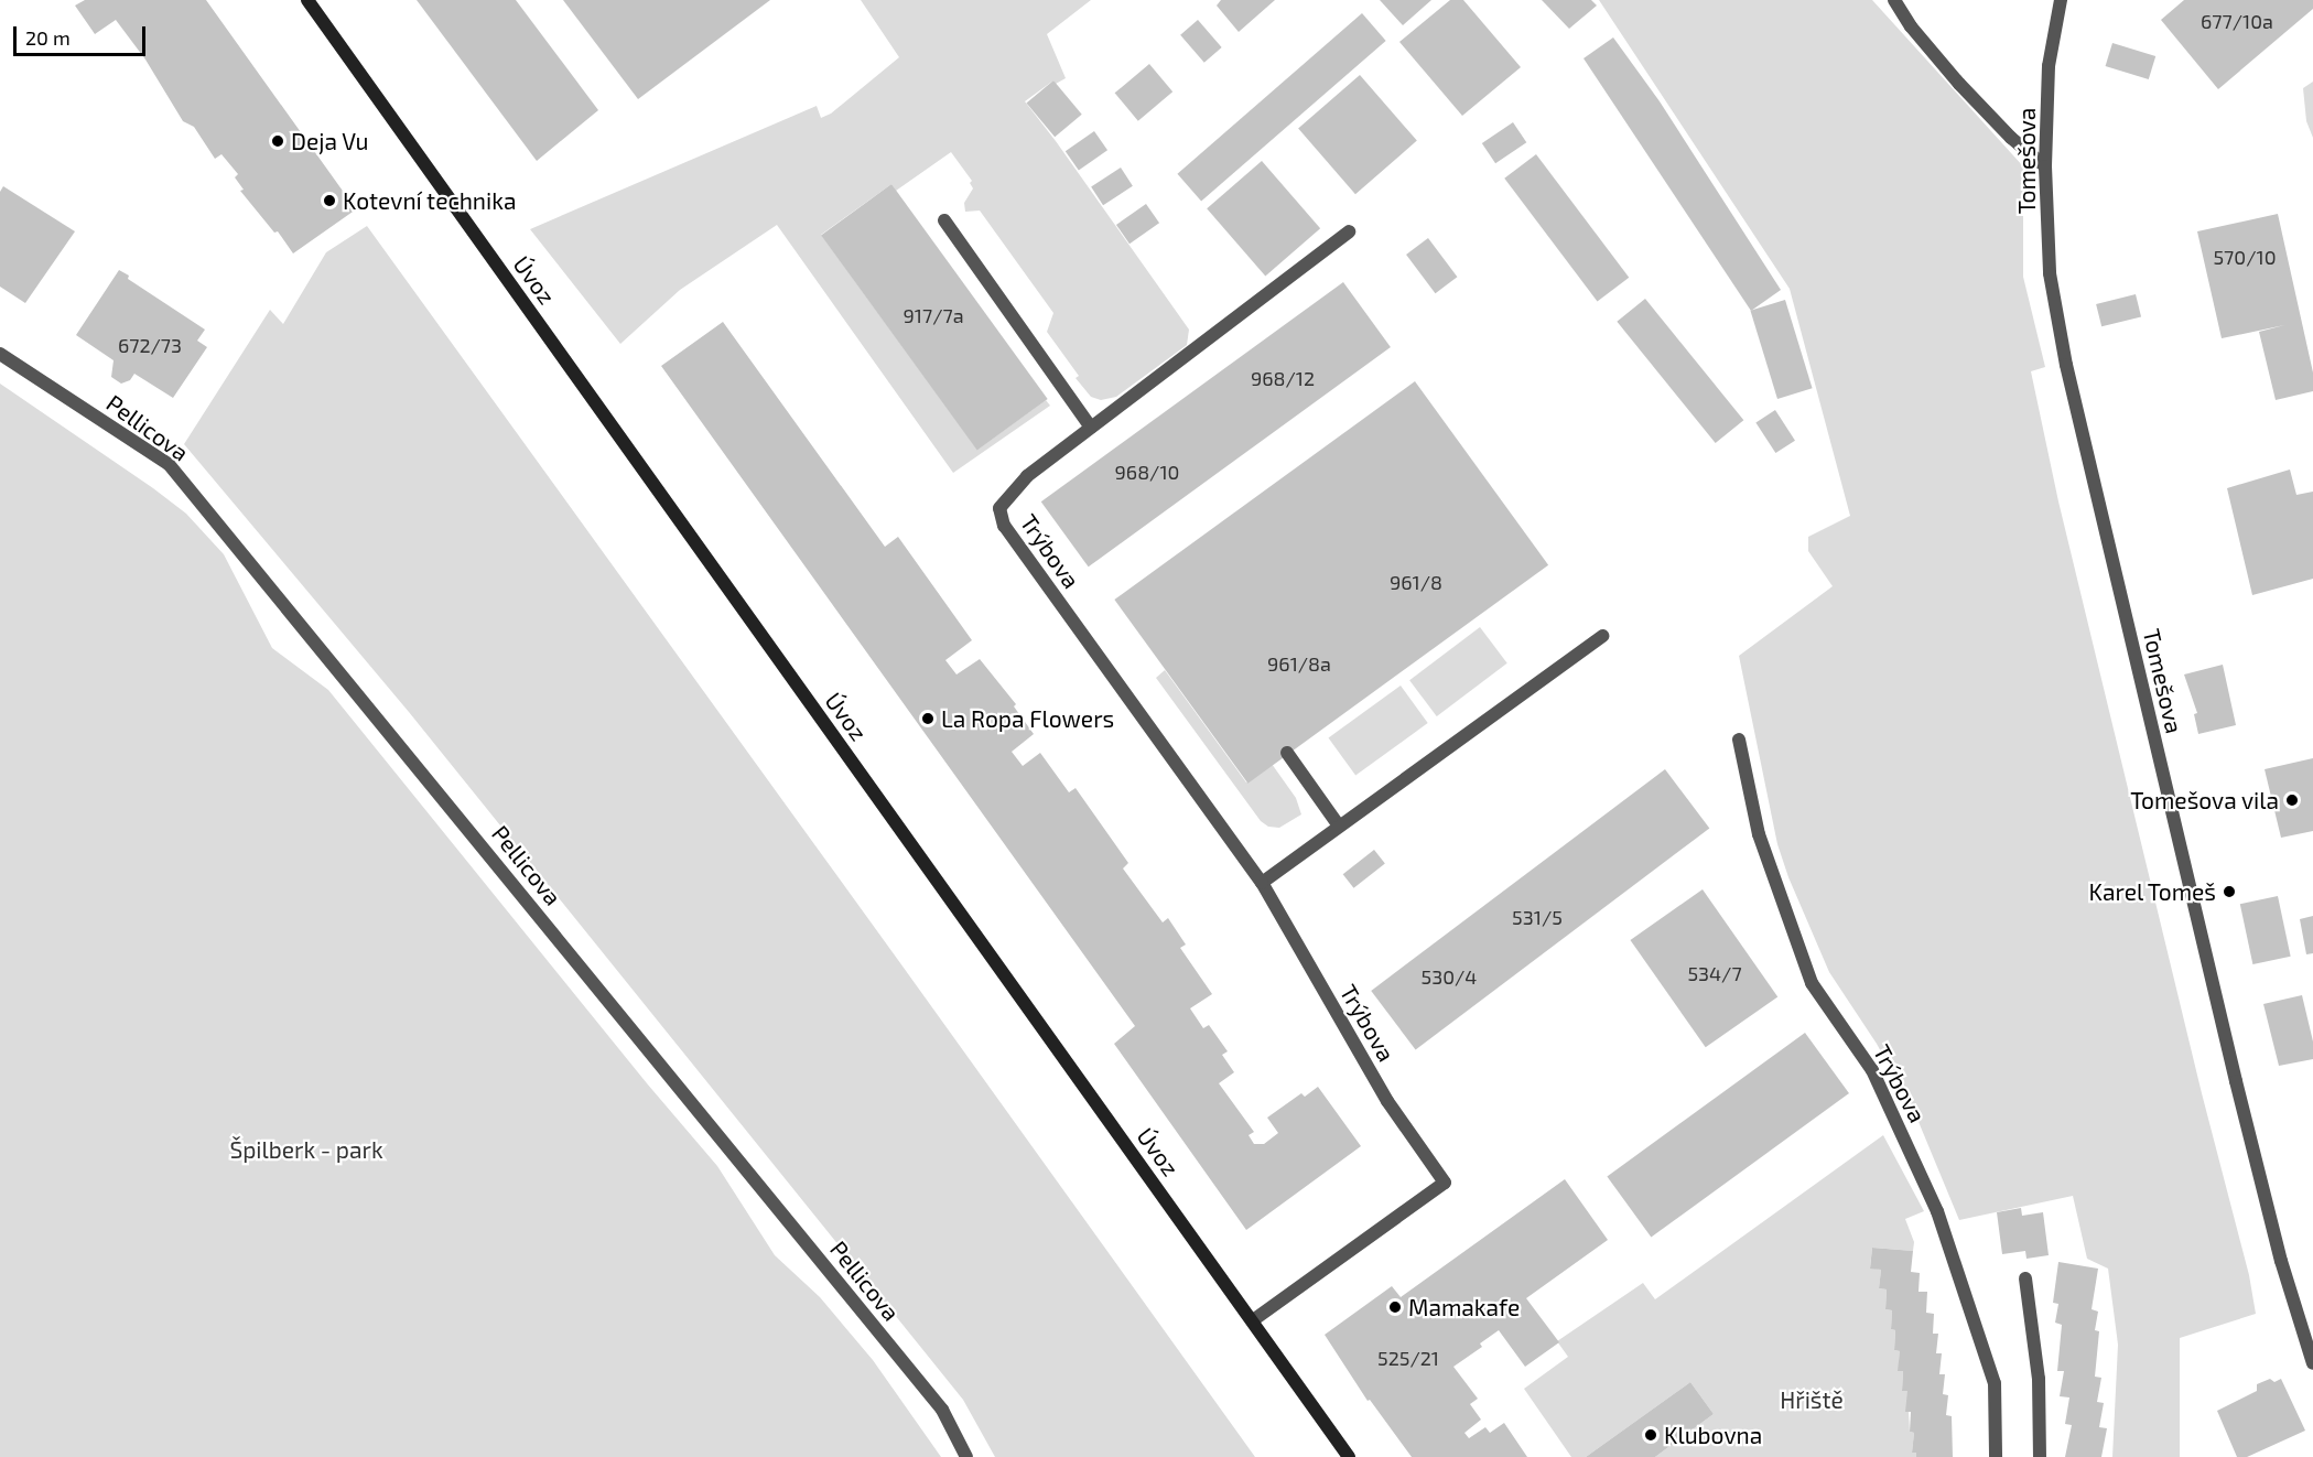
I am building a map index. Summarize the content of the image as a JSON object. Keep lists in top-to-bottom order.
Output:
{
  "streets": {
    "main road": ["Úvoz"],
    "street": ["Tomešova", "Pellicova", "Trýbova"]
  },
  "crossings": [
    ["Úvoz", "Trýbova"]
  ],
  "parks": ["Špilberk - park", "Hřiště"],
  "places": [
    "Deja Vu",
    "Kotevní technika",
    "La Ropa Flowers",
    "Tomešova vila",
    "Karel Tomeš",
    "Mamakafe",
    "Klubovna"
  ],
  "house_numbers": [
    "677/10a",
    "570/10",
    "917/7a",
    "672/73",
    "968/12",
    "968/10",
    "961/8",
    "961/8a",
    "531/5",
    "534/7",
    "530/4",
    "525/21"
  ],
  "scale_bar": "20 m"
}
